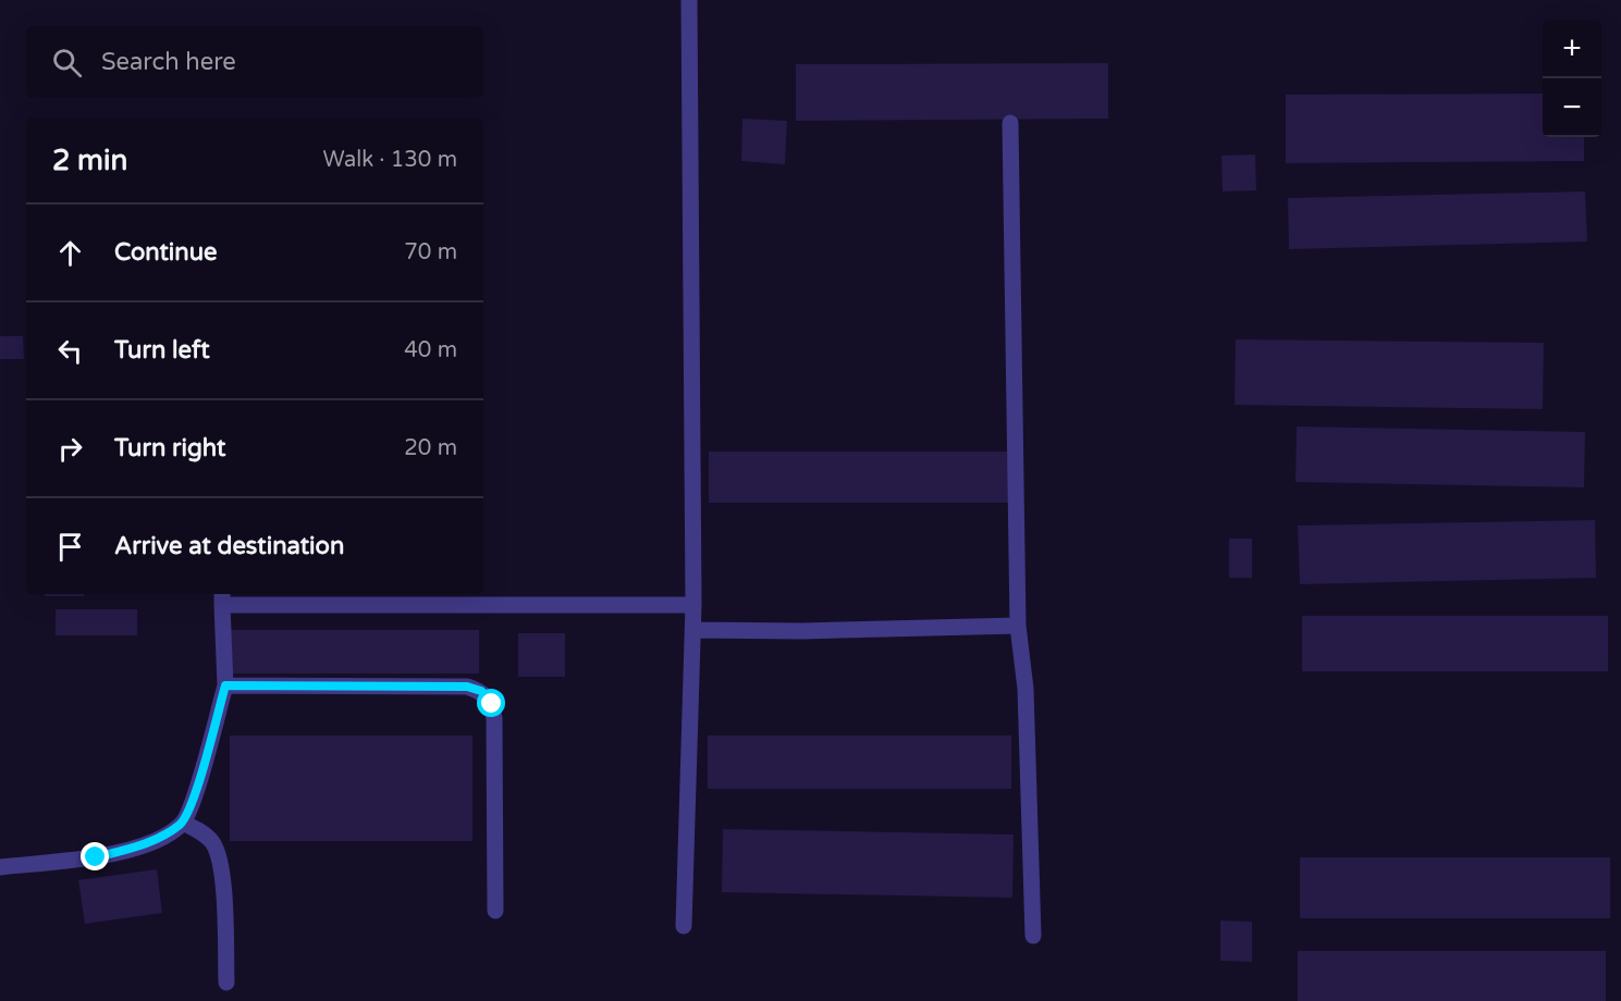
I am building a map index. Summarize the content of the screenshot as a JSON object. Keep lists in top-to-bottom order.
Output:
{
  "page": {
    "map_buttons": ["+", "−"],
    "search": "Search here",
    "heading": ["2 min", "Walk · 130 m"],
    "list": [
      ["Continue", "70 m"],
      ["Turn left", "40 m"],
      ["Turn right", "20 m"],
      "Arrive at destination"
    ]
  }
}
